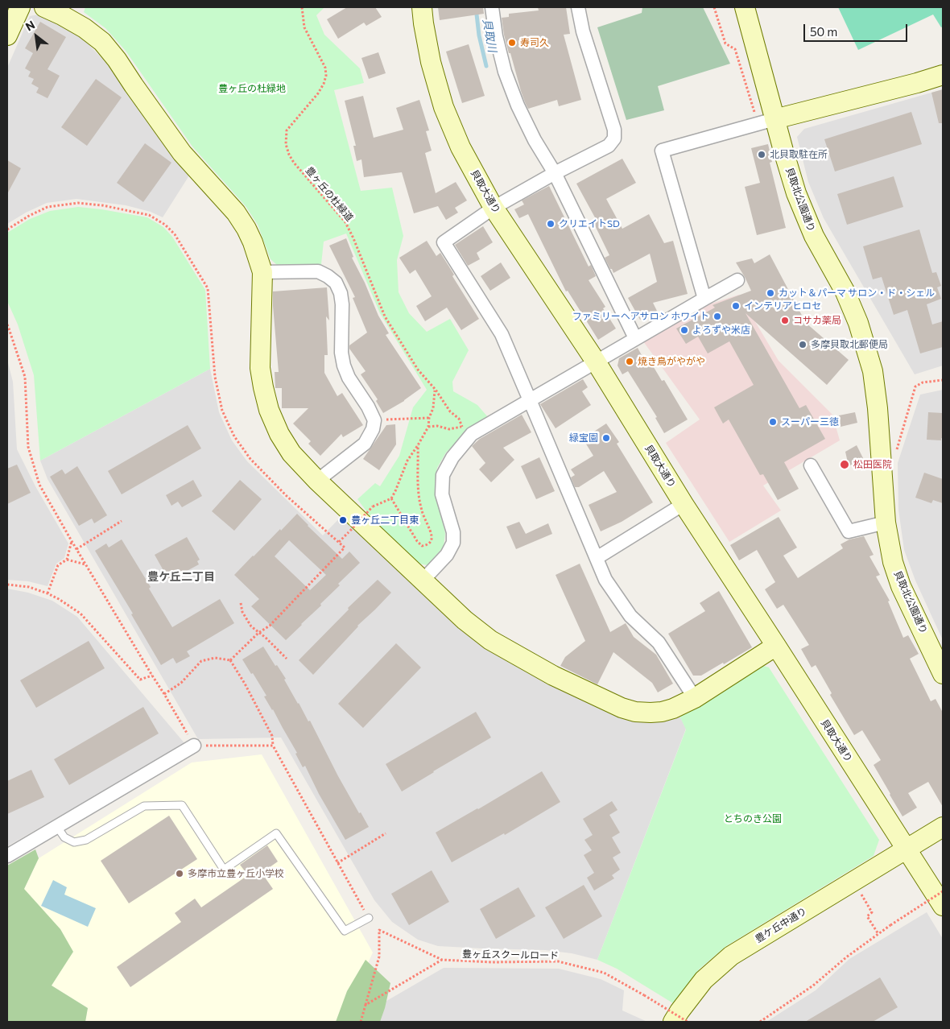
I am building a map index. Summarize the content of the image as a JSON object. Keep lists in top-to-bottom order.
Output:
{
  "streets": {
    "street": ["貝取大通り", "貝取北公園通り", "豊ケ丘中通り"],
    "path": ["豊ヶ丘の杜緑道", "豊ヶ丘スクールロード"]
  },
  "crossings": [
    ["貝取大通り", "豊ケ丘中通り"]
  ],
  "districts": ["豊ケ丘二丁目"],
  "water": ["貝取川"],
  "parks": ["豊ヶ丘の杜緑地", "とちのき公園"],
  "places": [
    "寿司久",
    "北貝取駐在所",
    "クリエイトSD",
    "カット＆パーマ サロン・ド・シェル",
    "インテリアヒロセ",
    "ファミリーヘアサロン ホワイト",
    "コサカ薬局",
    "よろずや米店",
    "多摩貝取北郵便局",
    "焼き鳥がやがや",
    "スーパー三徳",
    "緑宝園",
    "松田医院",
    "豊ヶ丘二丁目東",
    "多摩市立豊ヶ丘小学校"
  ],
  "scale_bar": "50 m",
  "north": "top left"
}
